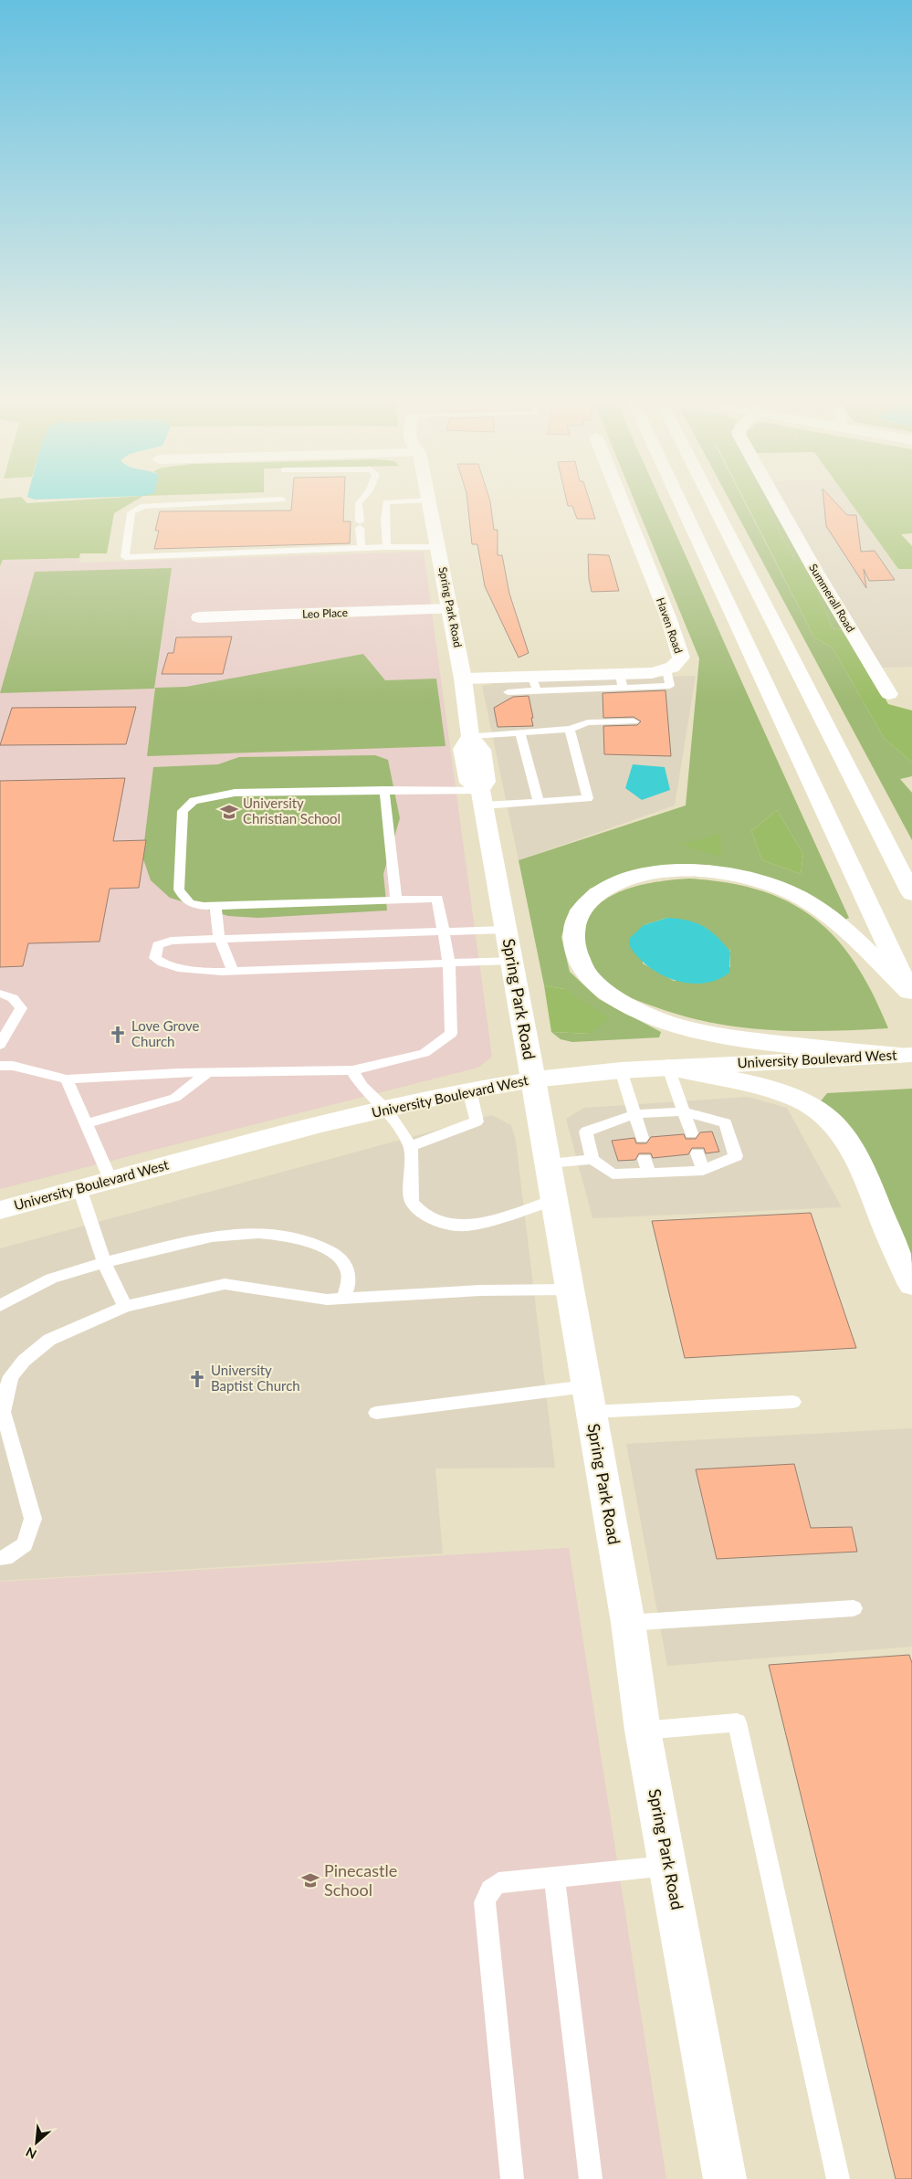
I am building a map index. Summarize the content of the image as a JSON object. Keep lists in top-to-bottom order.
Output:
{
  "streets": {
    "main road": [
      "Summerall Road",
      "Spring Park Road",
      "Leo Place",
      "Haven Road",
      "University Boulevard West"
    ]
  },
  "crossings": [
    ["Spring Park Road", "Leo Place"],
    ["Spring Park Road", "Haven Road"],
    ["Spring Park Road", "University Boulevard West"]
  ],
  "places": {
    "school or university": ["University Christian School", "Pinecastle School"],
    "church": ["Love Grove Church", "University Baptist Church"]
  },
  "north": "bottom left"
}
